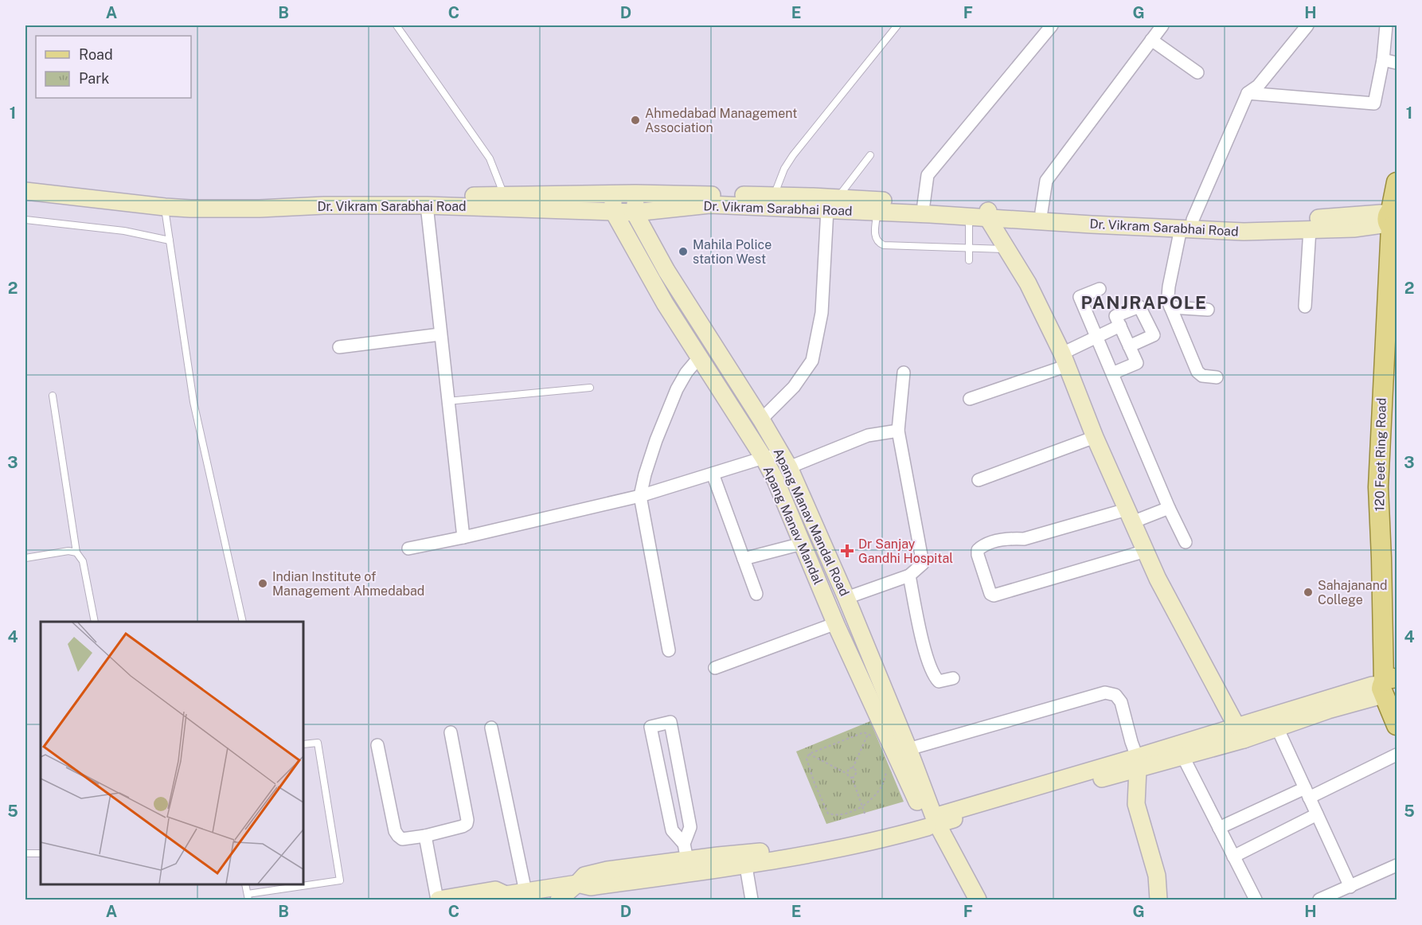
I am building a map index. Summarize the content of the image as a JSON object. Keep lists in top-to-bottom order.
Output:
{
  "streets": {
    "main road": ["120 Feet Ring Road"],
    "street": ["Dr. Vikram Sarabhai Road", "Apang Manav Mandal Road", "Apang Manav Mandal"]
  },
  "crossings": [
    ["Dr. Vikram Sarabhai Road", "120 Feet Ring Road"],
    ["Dr. Vikram Sarabhai Road", "Apang Manav Mandal Road"],
    ["Dr. Vikram Sarabhai Road", "Apang Manav Mandal"],
    ["Apang Manav Mandal Road", "Apang Manav Mandal"]
  ],
  "districts": ["PANJRAPOLE"],
  "places": {
    "other": [
      "Ahmedabad Management Association",
      "Mahila Police station West",
      "Indian Institute of Management Ahmedabad",
      "Sahajanand College"
    ],
    "health": ["Dr Sanjay Gandhi Hospital"]
  },
  "legend": ["Road", "Park"],
  "grid": {
    "columns": [
      "A",
      "B",
      "C",
      "D",
      "E",
      "F",
      "G",
      "H"
    ],
    "rows": [
      "1",
      "2",
      "3",
      "4",
      "5"
    ]
  }
}
